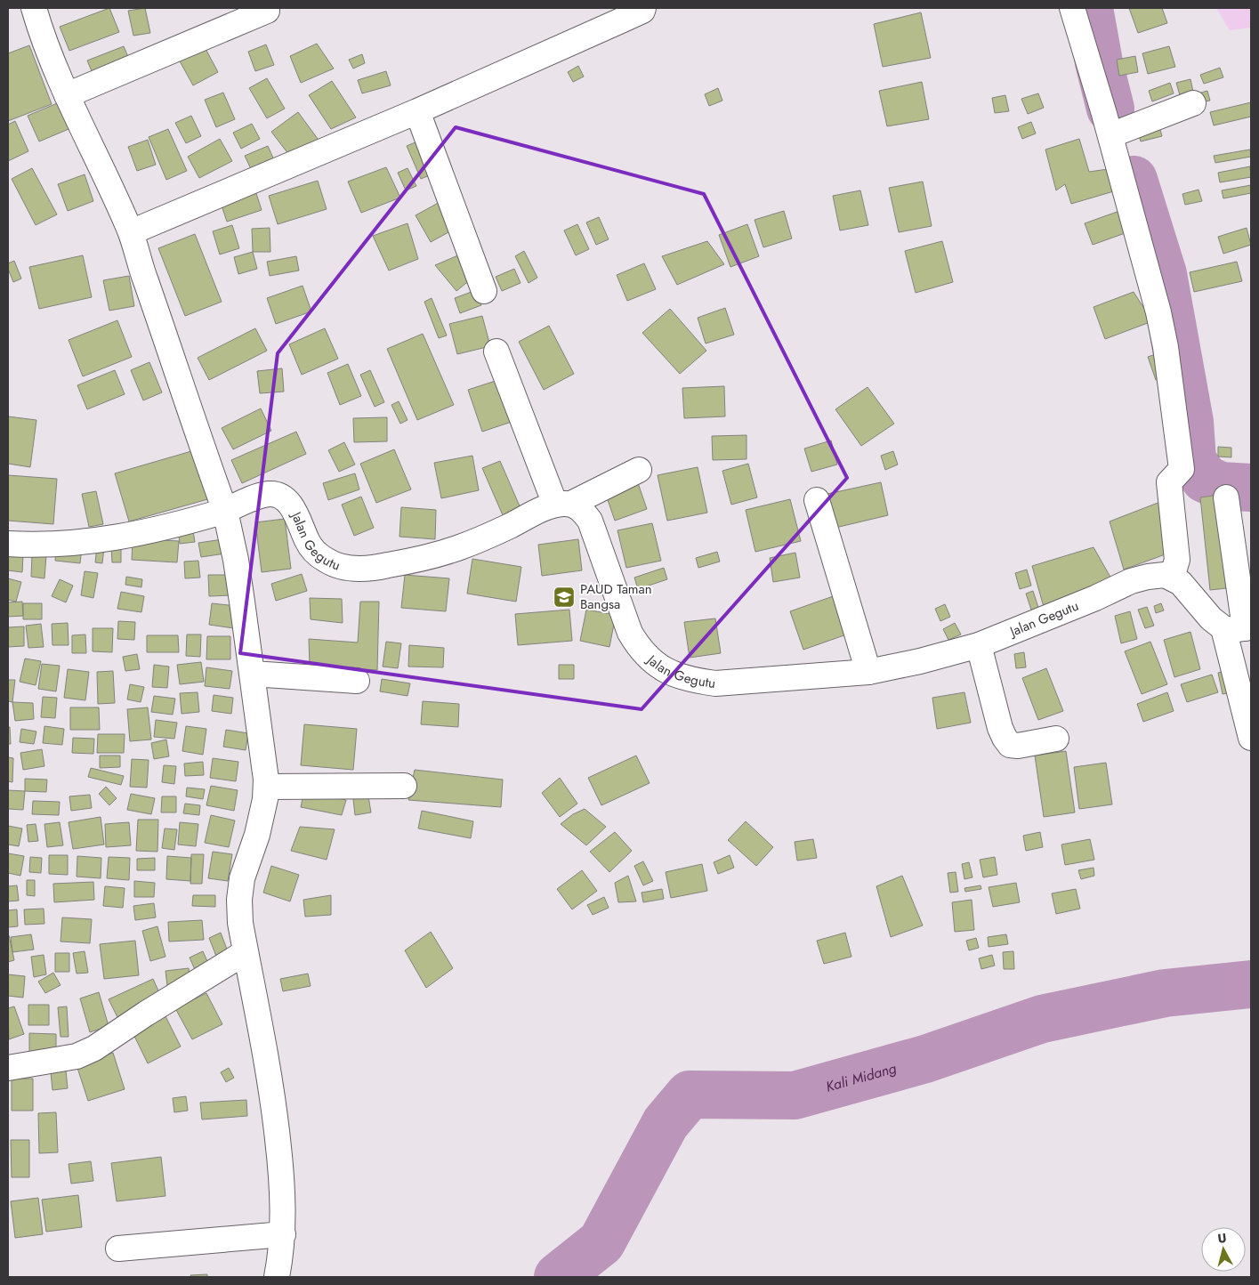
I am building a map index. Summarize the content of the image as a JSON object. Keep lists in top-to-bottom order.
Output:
{
  "streets": {
    "street": ["Jalan Gegutu"]
  },
  "water": ["Kali Midang"],
  "places": {
    "school or university": ["PAUD Taman Bangsa"]
  },
  "north": "top"
}
